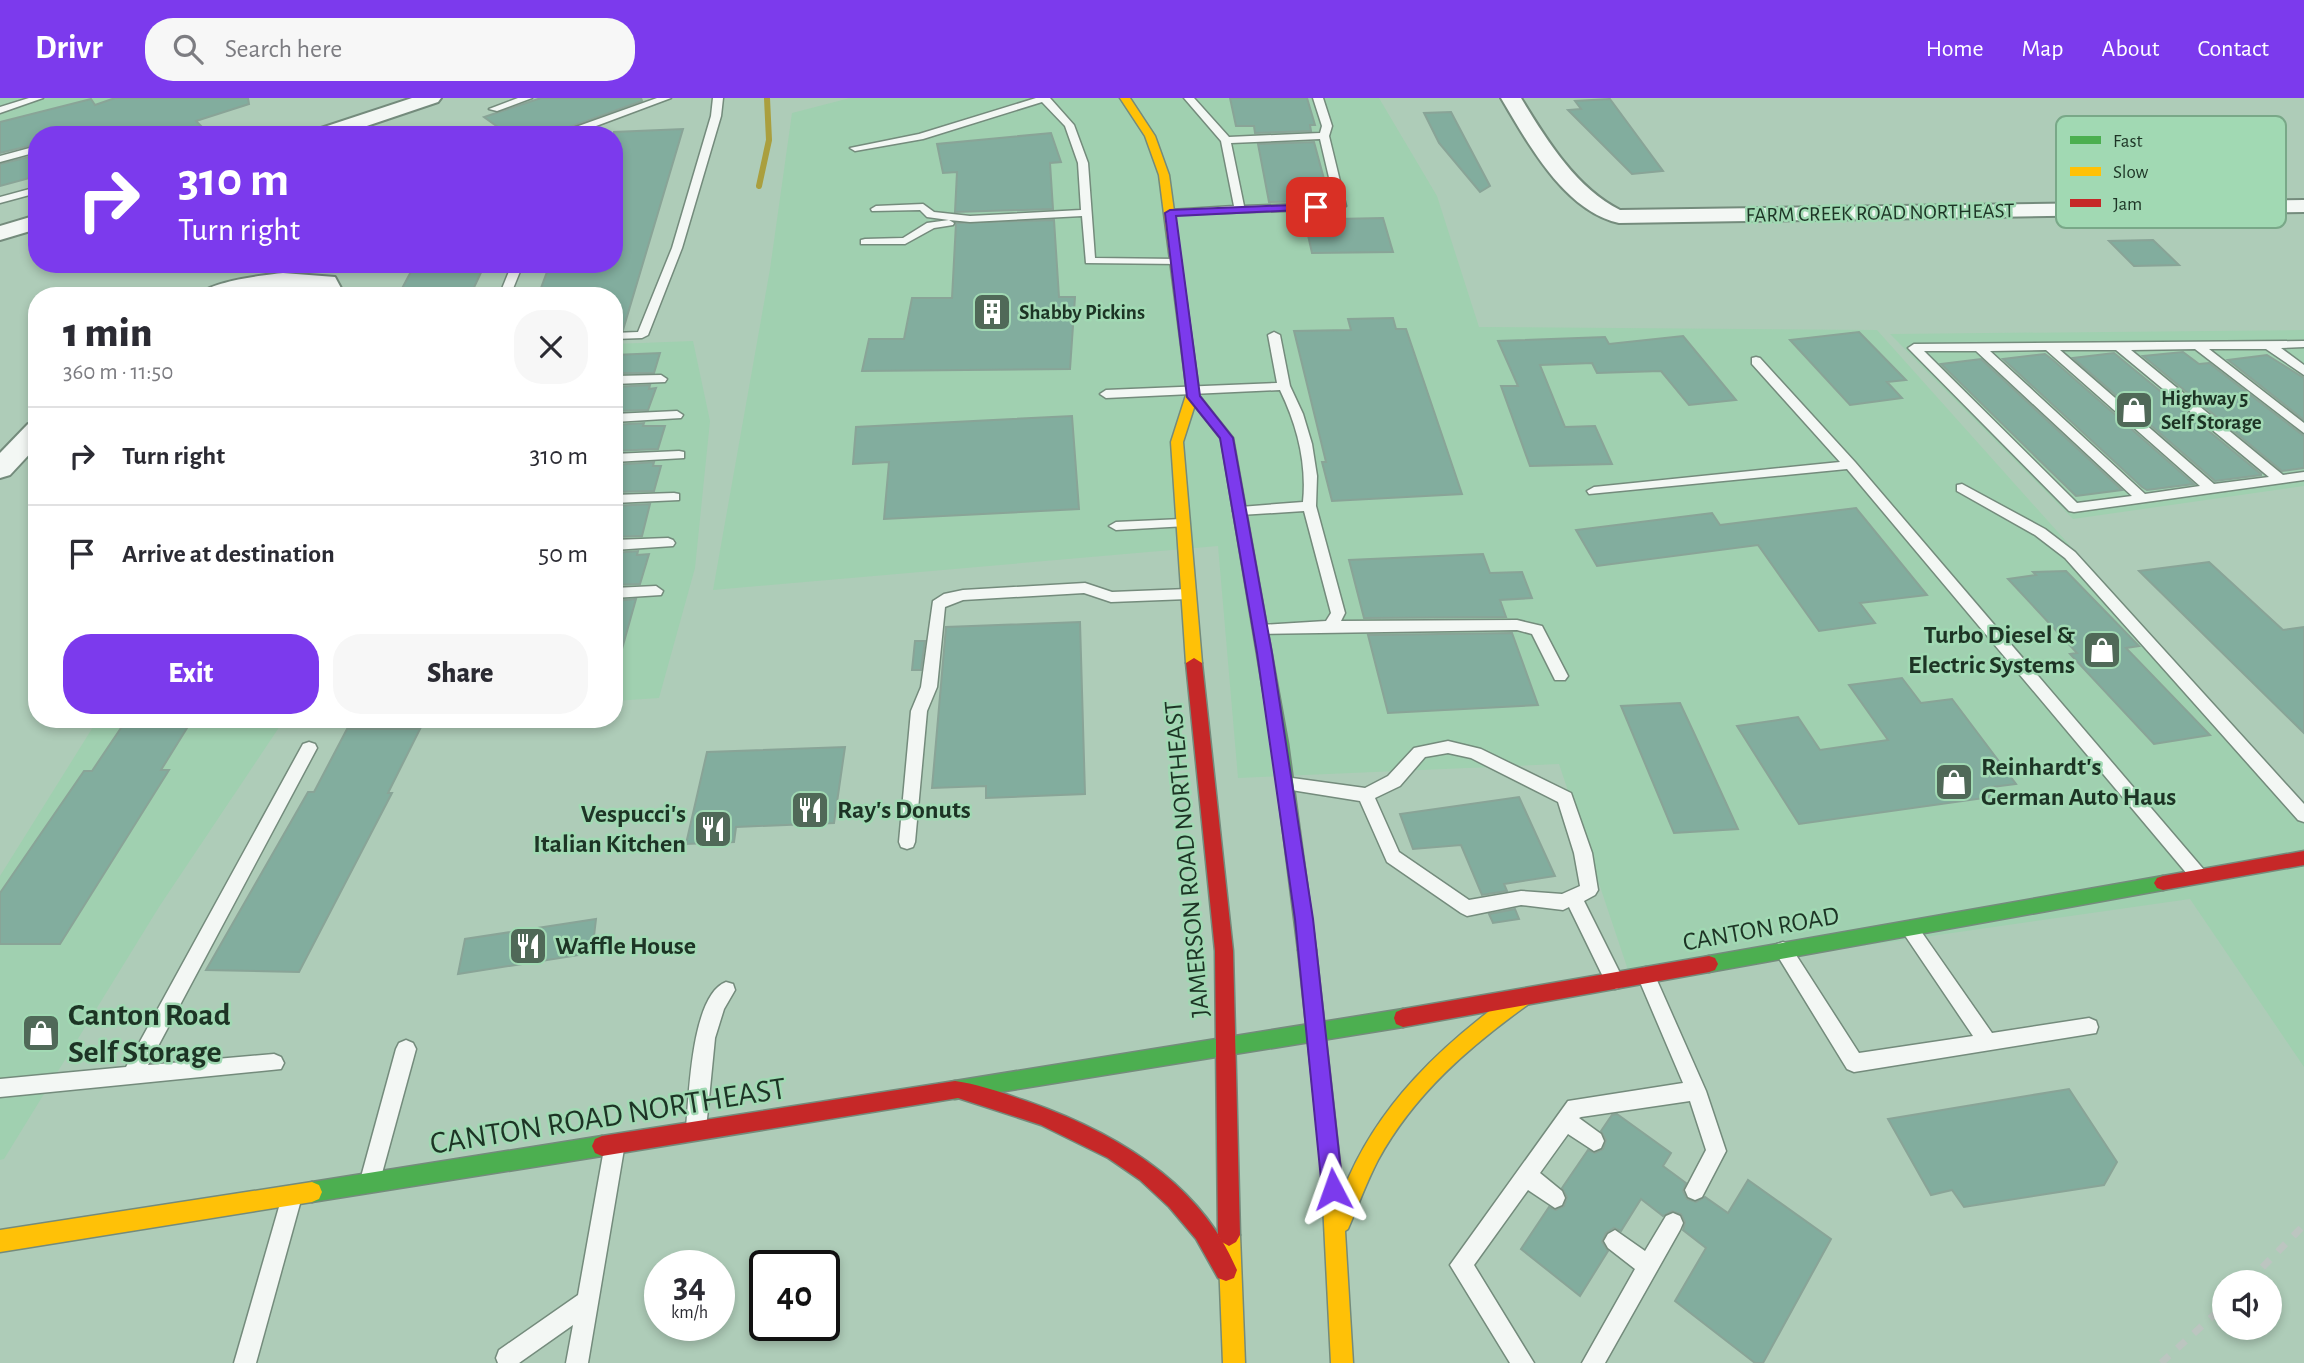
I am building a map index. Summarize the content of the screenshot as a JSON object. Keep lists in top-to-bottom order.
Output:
{
  "streets": {
    "street": [
      "FARM CREEK ROAD NORTHEAST",
      "JAMERSON ROAD NORTHEAST",
      "CANTON ROAD",
      "CANTON ROAD NORTHEAST"
    ]
  },
  "crossings": [
    ["JAMERSON ROAD NORTHEAST", "CANTON ROAD"],
    ["JAMERSON ROAD NORTHEAST", "CANTON ROAD NORTHEAST"],
    ["CANTON ROAD", "CANTON ROAD NORTHEAST"]
  ],
  "places": {
    "building": ["Shabby Pickins"],
    "shop": [
      "Highway 5 Self Storage",
      "Turbo Diesel & Electric Systems",
      "Reinhardt's German Auto Haus",
      "Canton Road Self Storage"
    ],
    "restaurant": ["Ray's Donuts", "Vespucci's Italian Kitchen", "Waffle House"]
  },
  "legend": ["Fast", "Slow", "Jam"],
  "page": {
    "header": "Drivr",
    "search": "Search here",
    "nav": [
      "Home",
      "Map",
      "About",
      "Contact"
    ],
    "turn": ["310 m", "Turn right"],
    "heading": ["1 min", "360 m · 11:50"],
    "list": [
      {
        "name": "Turn right",
        "value": "310 m"
      },
      {
        "name": "Arrive at destination",
        "value": "50 m"
      }
    ],
    "buttons": ["Exit", "Share"],
    "speed": "34 km/h",
    "limit": "40"
  }
}
